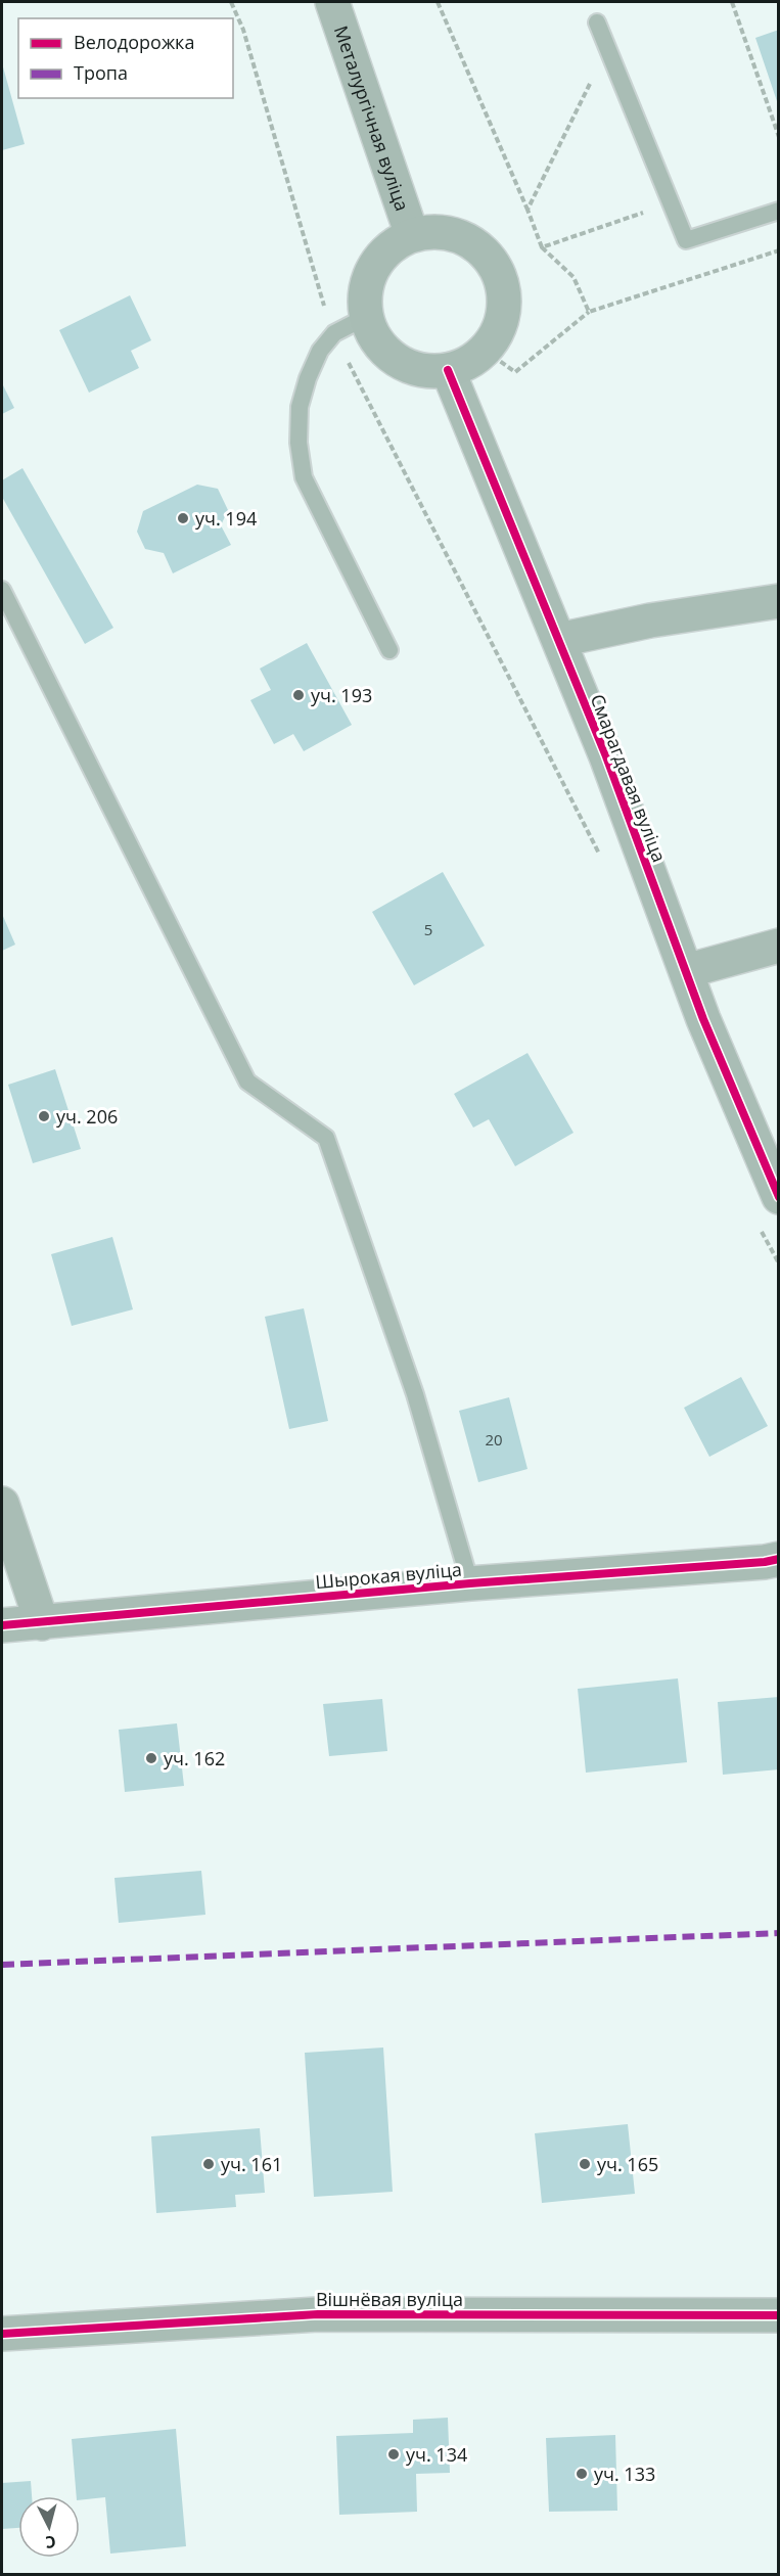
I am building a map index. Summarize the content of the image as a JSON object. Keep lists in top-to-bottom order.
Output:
{
  "streets": {
    "street": [
      "Металургічная вуліца",
      "Смарагдавая вуліца",
      "Шырокая вуліца",
      "Вішнёвая вуліца"
    ]
  },
  "crossings": [
    ["Металургічная вуліца", "Смарагдавая вуліца"]
  ],
  "places": [
    "уч. 194",
    "уч. 193",
    "уч. 206",
    "уч. 162",
    "уч. 161",
    "уч. 165",
    "уч. 134",
    "уч. 133"
  ],
  "house_numbers": ["5", "20"],
  "legend": ["Велодорожка", "Тропа"],
  "north": "bottom"
}
